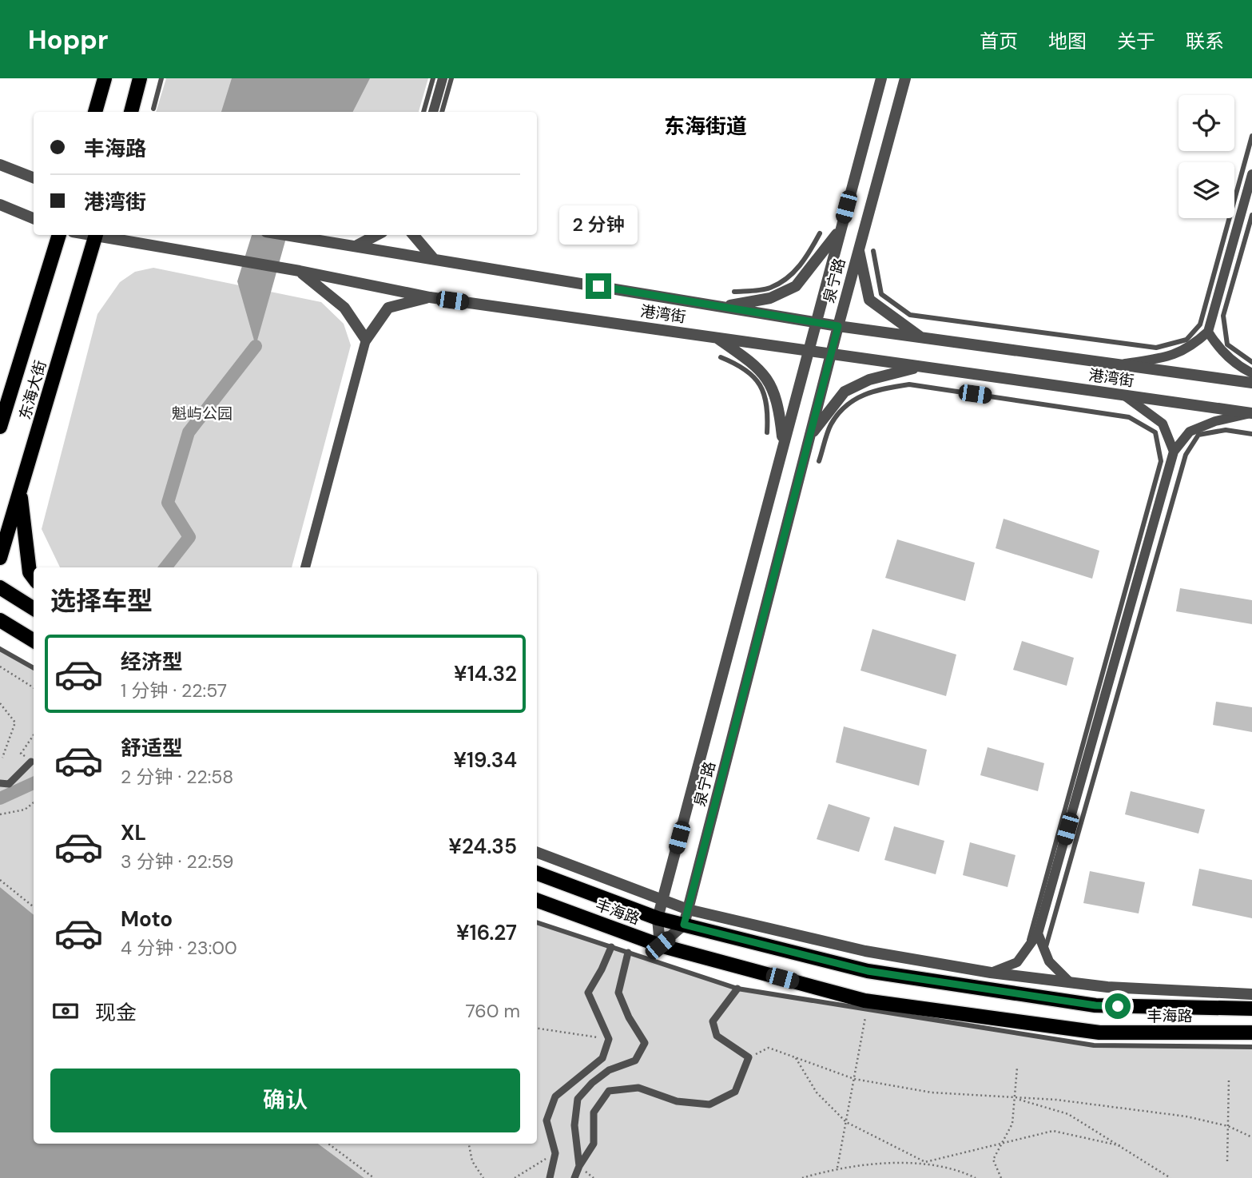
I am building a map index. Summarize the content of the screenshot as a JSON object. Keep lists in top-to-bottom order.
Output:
{
  "streets": {
    "main road": ["东海大街", "丰海路"],
    "street": ["泉宁路", "港湾街"]
  },
  "crossings": [
    ["泉宁路", "港湾街"],
    ["泉宁路", "丰海路"],
    ["港湾街", "东海大街"]
  ],
  "districts": ["东海街道"],
  "parks": ["魁屿公园"],
  "page": {
    "header": "Hoppr",
    "nav": [
      "首页",
      "地图",
      "关于",
      "联系"
    ],
    "banner": ["丰海路", "港湾街"],
    "bubble": "2 分钟",
    "heading": "选择车型",
    "list": [
      {
        "name": "经济型",
        "note": "1 分钟 · 22:57",
        "value": "¥14.32"
      },
      {
        "name": "舒适型",
        "note": "2 分钟 · 22:58",
        "value": "¥19.34"
      },
      {
        "name": "XL",
        "note": "3 分钟 · 22:59",
        "value": "¥24.35"
      },
      {
        "name": "Moto",
        "note": "4 分钟 · 23:00",
        "value": "¥16.27"
      }
    ],
    "pay": ["现金", "760 m"],
    "buttons": "确认"
  }
}
